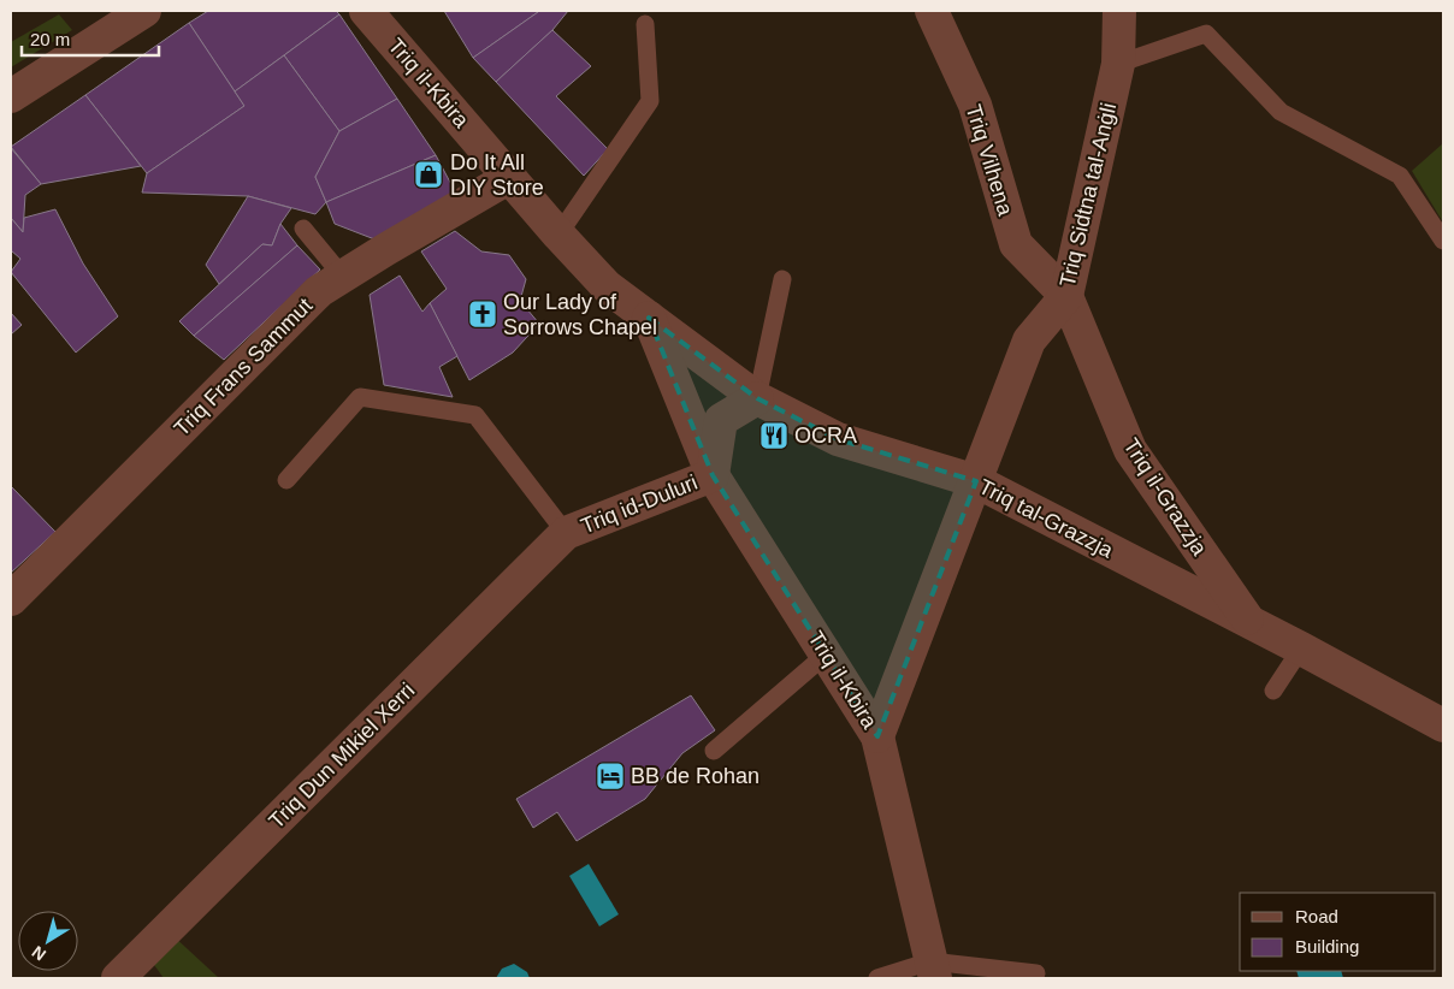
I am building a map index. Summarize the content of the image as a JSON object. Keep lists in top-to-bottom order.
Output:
{
  "streets": {
    "street": [
      "Triq il-Kbira",
      "Triq Vilhena",
      "Triq Sidtna tal-Anġli",
      "Triq Frans Sammut",
      "Triq il-Grazzja",
      "Triq id-Duluri",
      "Triq tal-Grazzja",
      "Triq Dun Mikiel Xerri"
    ]
  },
  "crossings": [
    ["Triq il-Kbira", "Triq Sidtna tal-Anġli"],
    ["Triq il-Kbira", "Triq Frans Sammut"],
    ["Triq il-Kbira", "Triq id-Duluri"],
    ["Triq il-Kbira", "Triq tal-Grazzja"],
    ["Triq Vilhena", "Triq Sidtna tal-Anġli"],
    ["Triq Vilhena", "Triq il-Grazzja"],
    ["Triq Sidtna tal-Anġli", "Triq il-Grazzja"],
    ["Triq Sidtna tal-Anġli", "Triq tal-Grazzja"],
    ["Triq il-Grazzja", "Triq tal-Grazzja"],
    ["Triq id-Duluri", "Triq Dun Mikiel Xerri"]
  ],
  "places": {
    "shop": ["Do It All DIY Store"],
    "church": ["Our Lady of Sorrows Chapel"],
    "restaurant": ["OCRA"],
    "hotel": ["BB de Rohan"]
  },
  "legend": ["Road", "Building"],
  "scale_bar": "20 m",
  "north": "bottom left"
}
